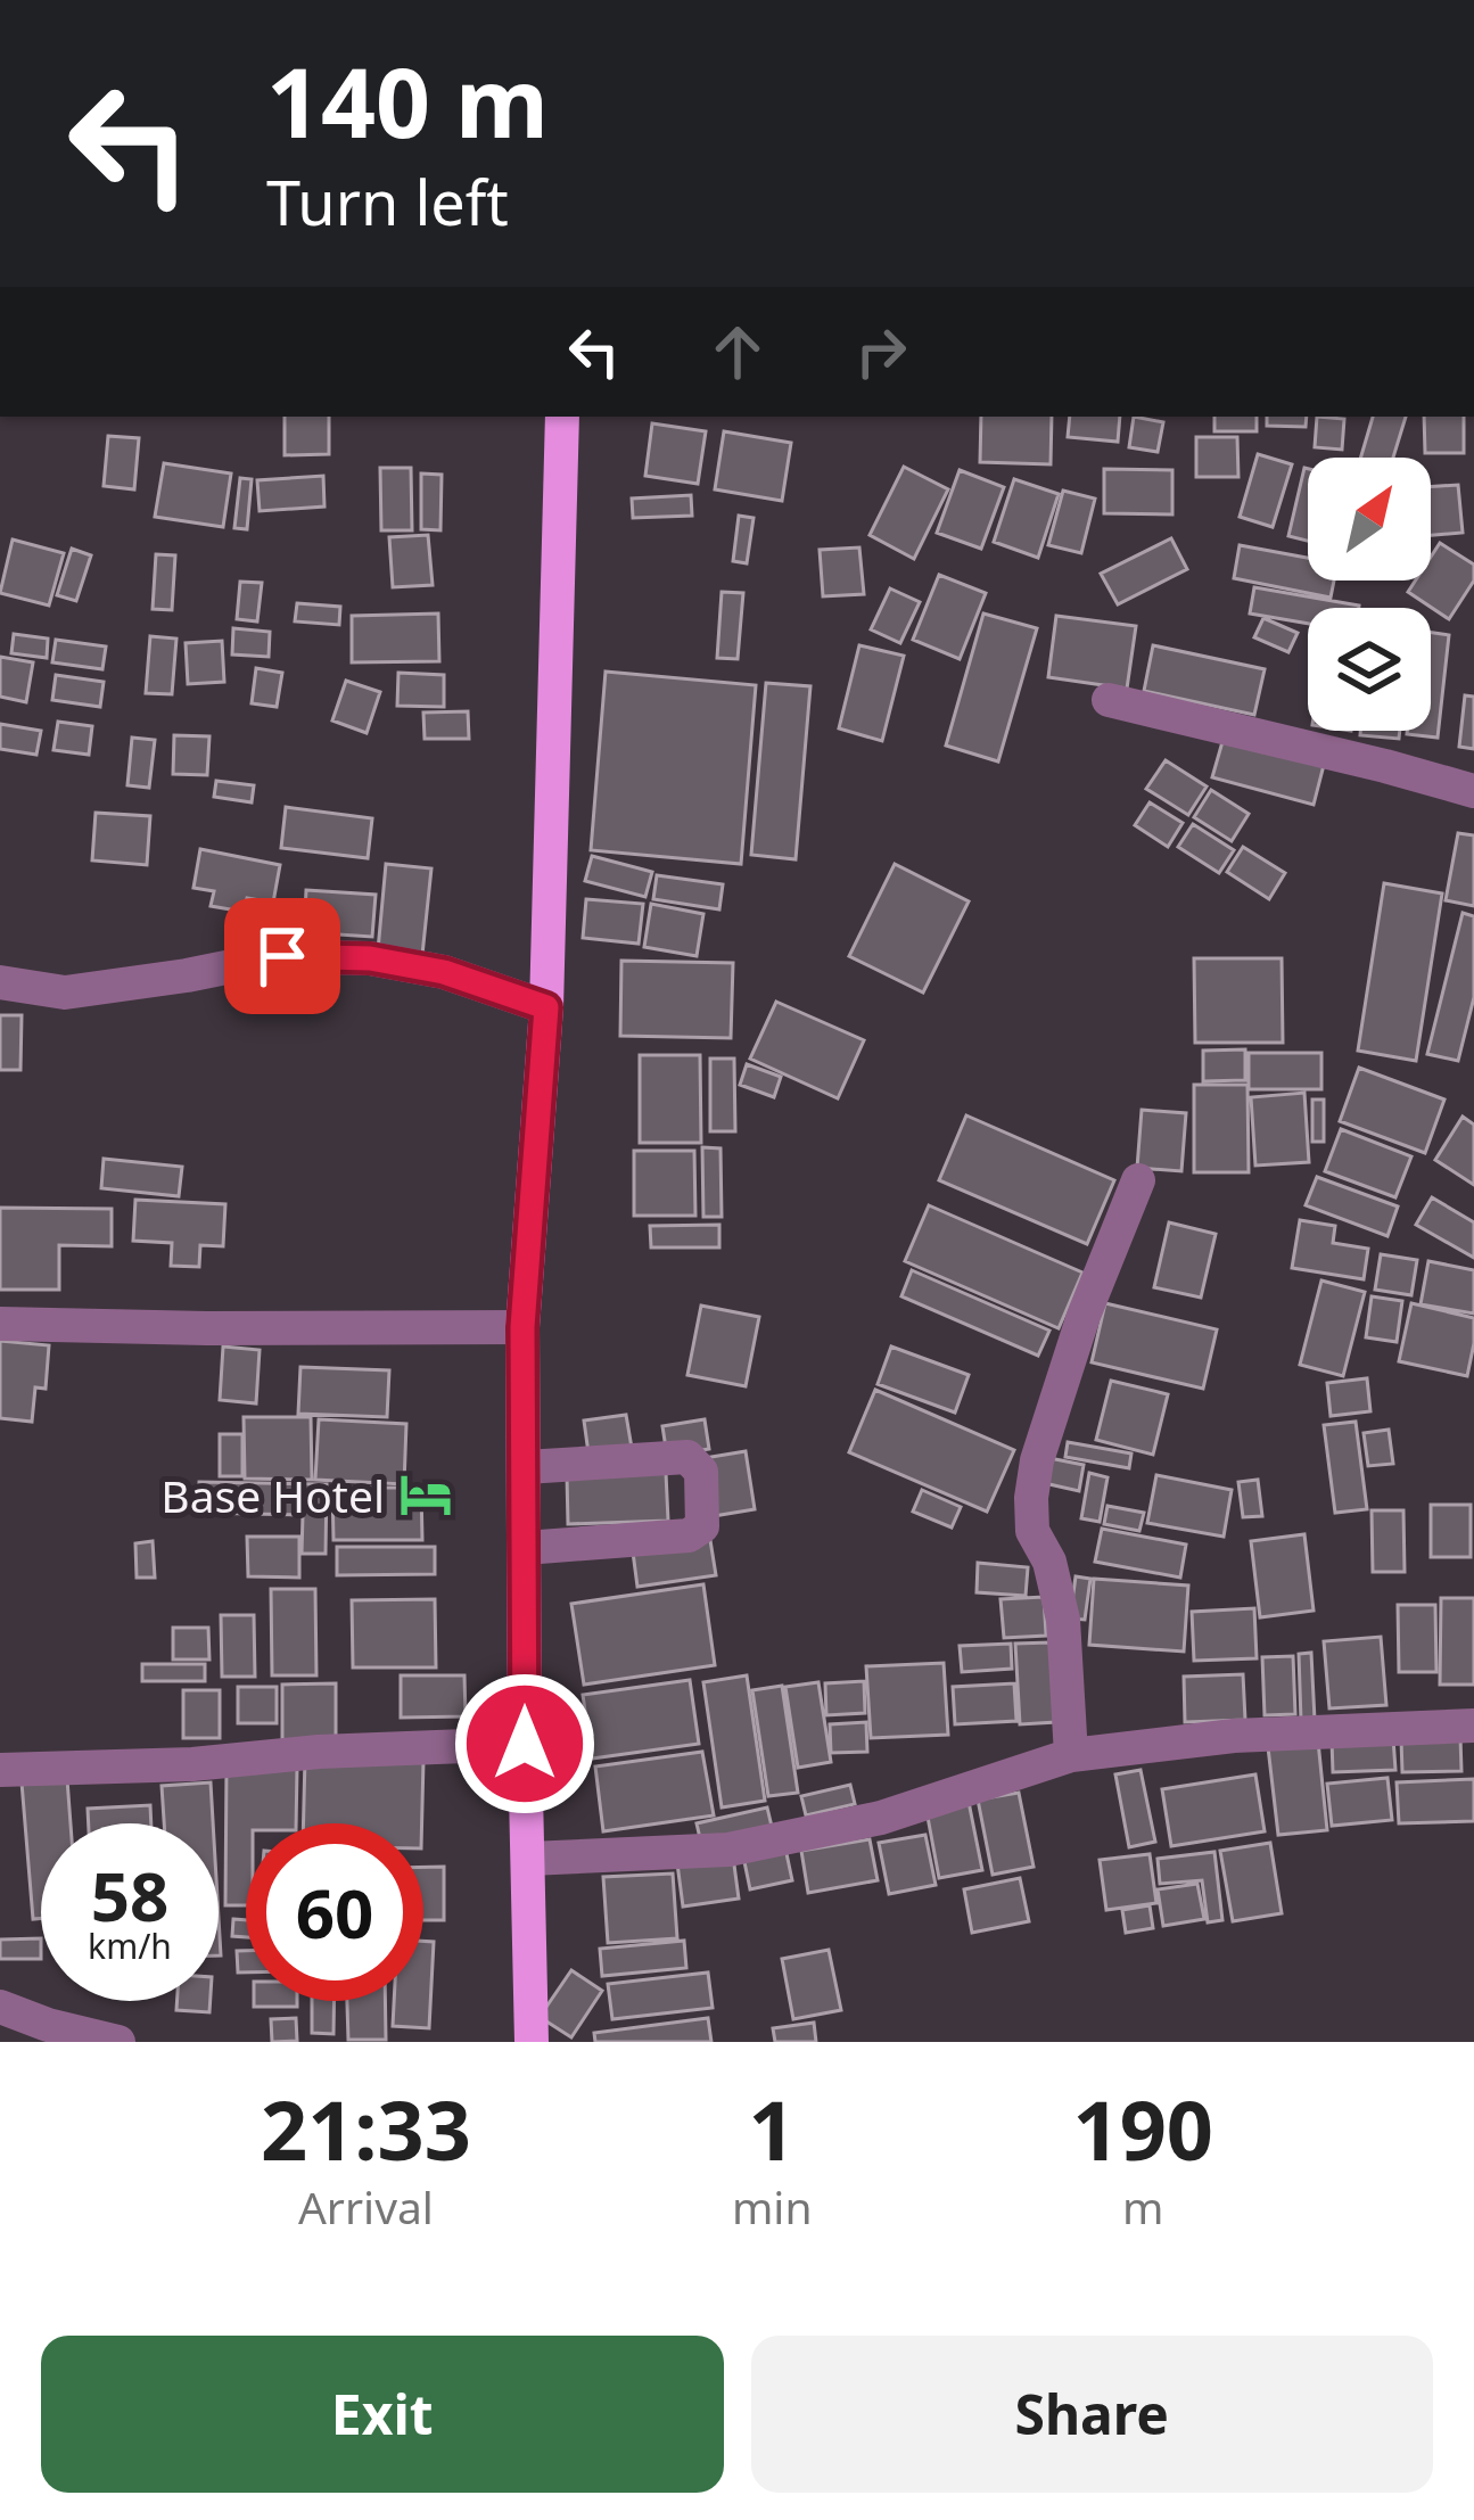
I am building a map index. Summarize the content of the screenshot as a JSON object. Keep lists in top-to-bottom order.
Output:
{
  "places": {
    "hotel": ["Base Hotel"]
  },
  "north": "top right",
  "page": {
    "turn": ["140 m", "Turn left"],
    "speed": "58 km/h",
    "limit": "60",
    "eta": [
      "21:33",
      "Arrival",
      "1",
      "min",
      "190",
      "m"
    ],
    "buttons": ["Exit", "Share"]
  }
}
